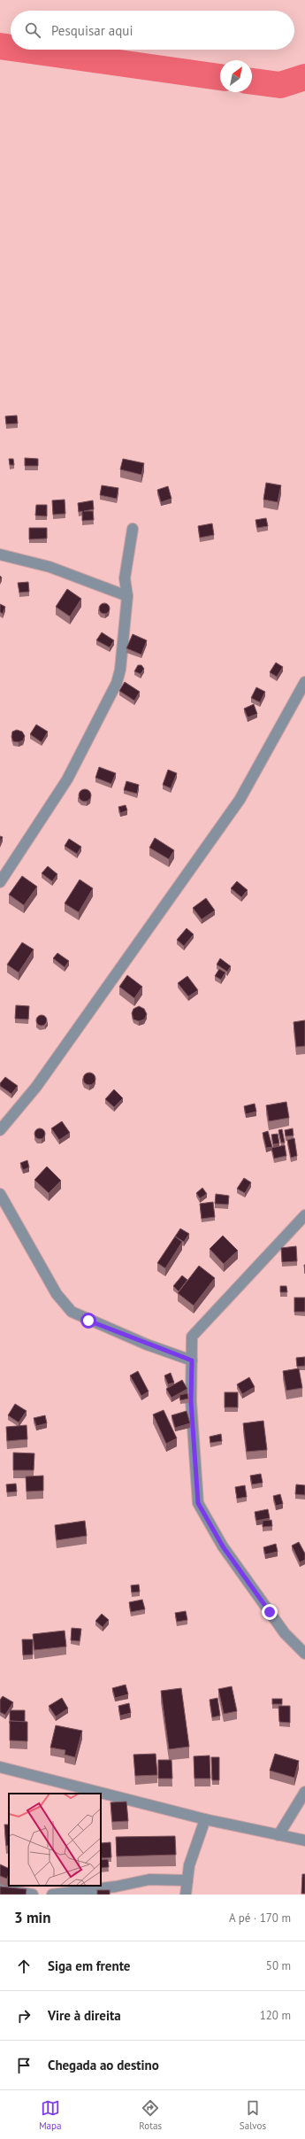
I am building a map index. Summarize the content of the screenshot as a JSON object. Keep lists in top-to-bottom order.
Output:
{
  "north": "top right",
  "page": {
    "search": "Pesquisar aqui",
    "heading": ["3 min", "A pé · 170 m"],
    "list": [
      ["Siga em frente", "50 m"],
      ["Vire à direita", "120 m"],
      "Chegada ao destino"
    ],
    "nav": ["Mapa", "Rotas", "Salvos"]
  }
}
